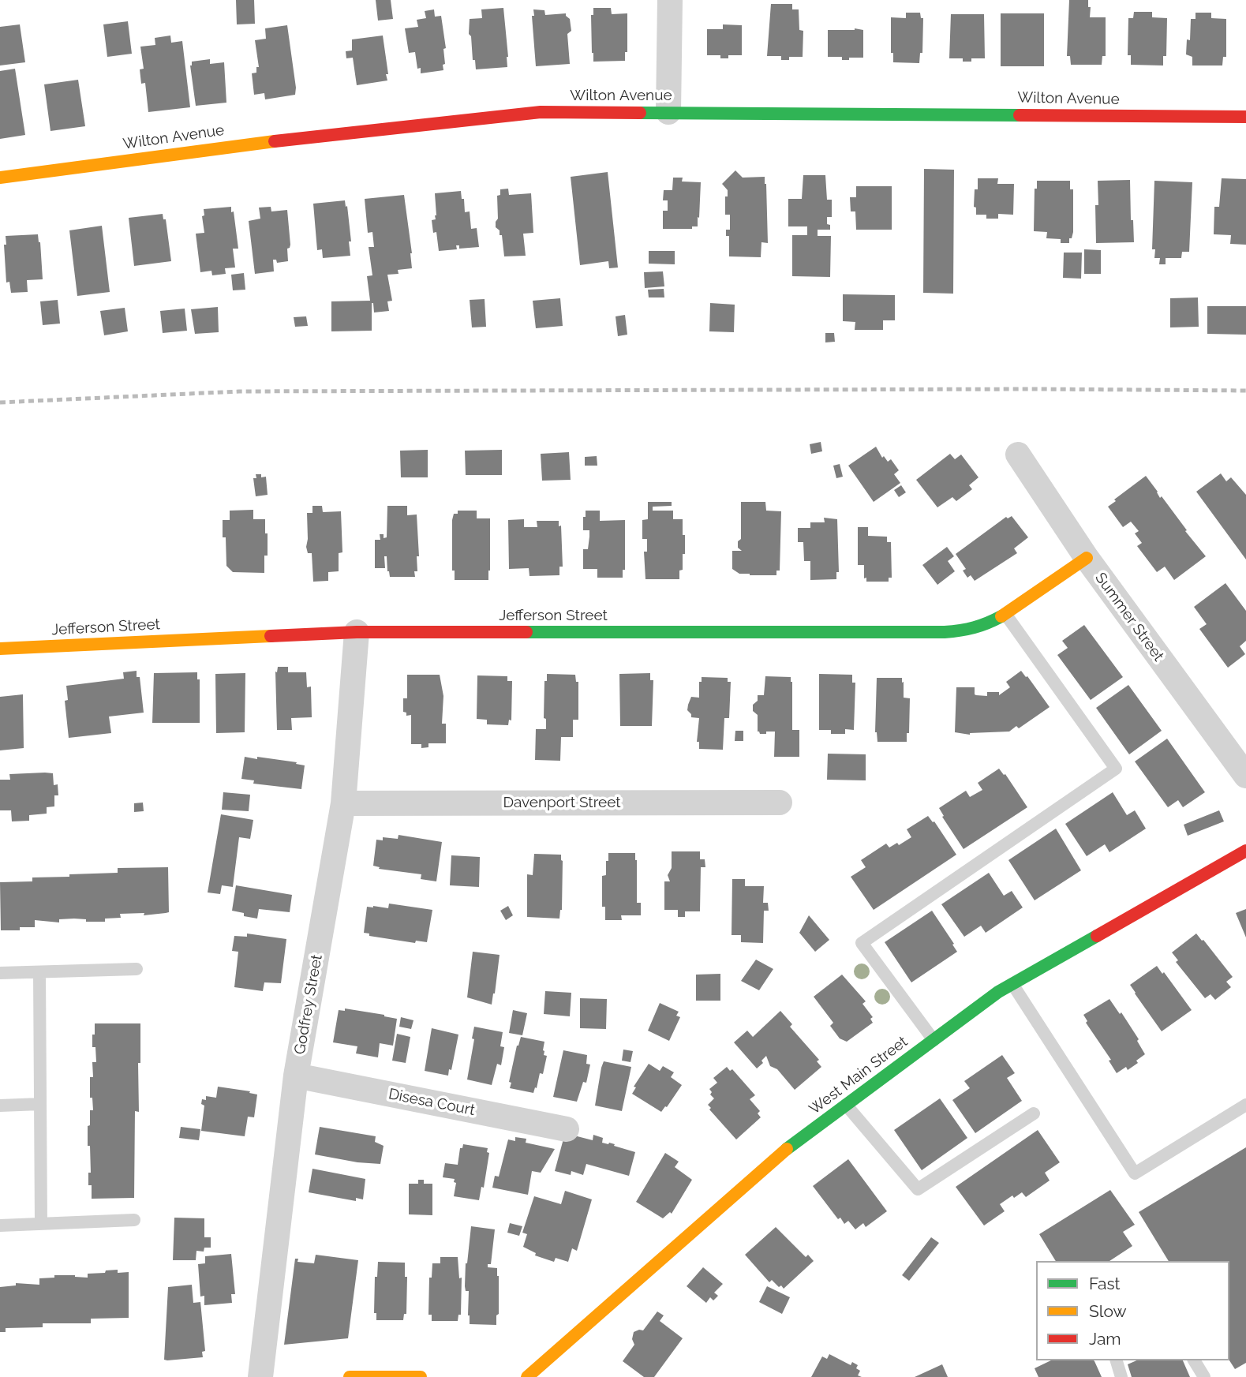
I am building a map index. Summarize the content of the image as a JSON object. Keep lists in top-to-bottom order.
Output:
{
  "streets": {
    "street": [
      "Wilton Avenue",
      "Jefferson Street",
      "Summer Street",
      "Davenport Street",
      "Godfrey Street",
      "West Main Street",
      "Disesa Court"
    ]
  },
  "crossings": [
    ["Jefferson Street", "Summer Street"],
    ["Jefferson Street", "Godfrey Street"],
    ["Davenport Street", "Godfrey Street"],
    ["Godfrey Street", "Disesa Court"]
  ],
  "legend": ["Fast", "Slow", "Jam"]
}
